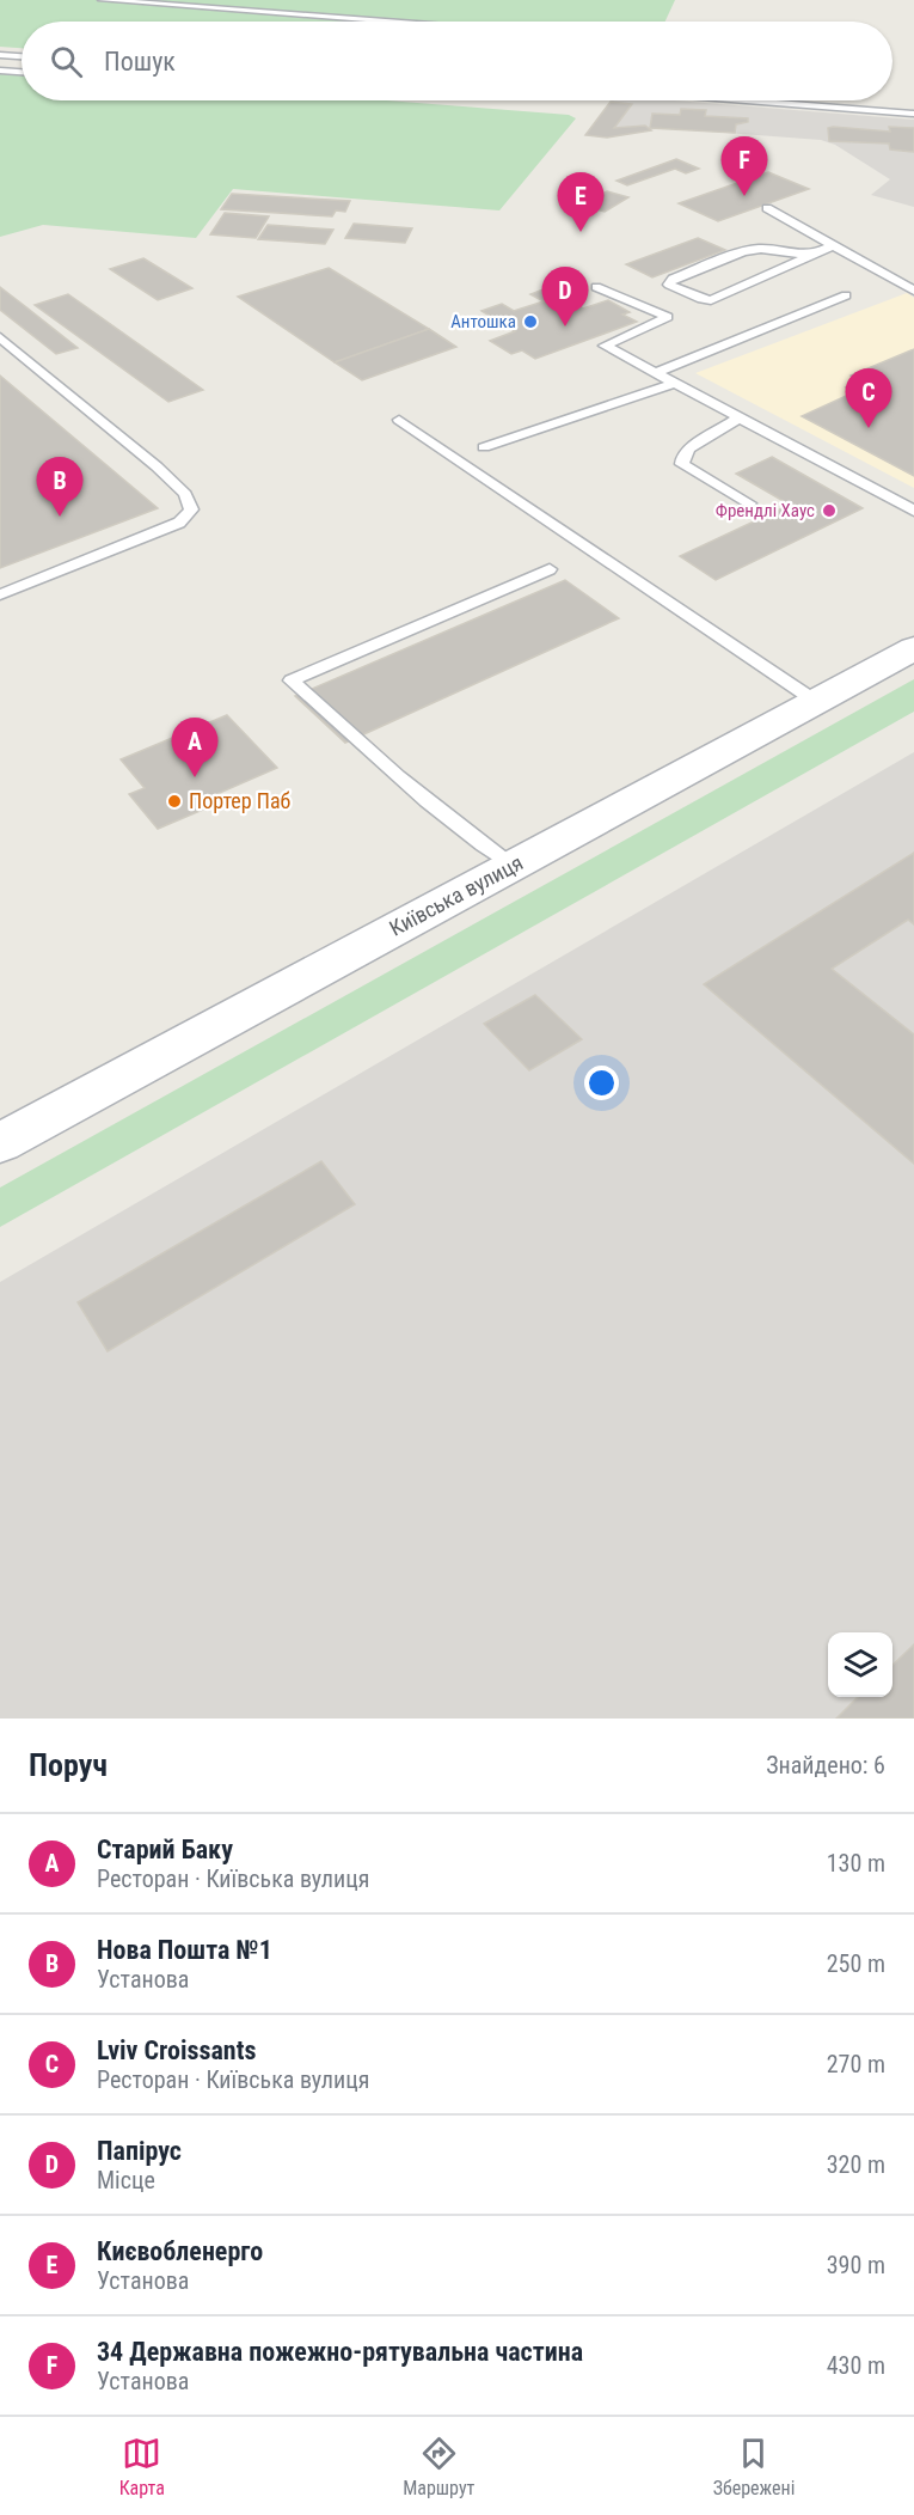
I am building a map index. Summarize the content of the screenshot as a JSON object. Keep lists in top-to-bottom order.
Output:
{
  "streets": {
    "main road": ["Київська вулиця"]
  },
  "places": ["Антошка", "Френдлі Хаус", "Портер Паб"],
  "page": {
    "search": "Пошук",
    "pins": [
      "F",
      "E",
      "D",
      "C",
      "B",
      "A"
    ],
    "heading": ["Поруч", "Знайдено: 6"],
    "list": [
      {
        "mark": "A",
        "name": "Старий Баку",
        "note": "Ресторан · Київська вулиця",
        "value": "130 m"
      },
      {
        "mark": "B",
        "name": "Нова Пошта №1",
        "note": "Установа",
        "value": "250 m"
      },
      {
        "mark": "C",
        "name": "Lviv Croissants",
        "note": "Ресторан · Київська вулиця",
        "value": "270 m"
      },
      {
        "mark": "D",
        "name": "Папірус",
        "note": "Місце",
        "value": "320 m"
      },
      {
        "mark": "E",
        "name": "Києвобленерго",
        "note": "Установа",
        "value": "390 m"
      },
      {
        "mark": "F",
        "name": "34 Державна пожежно-рятувальна частина",
        "note": "Установа",
        "value": "430 m"
      }
    ],
    "nav": ["Карта", "Маршрут", "Збережені"]
  }
}
